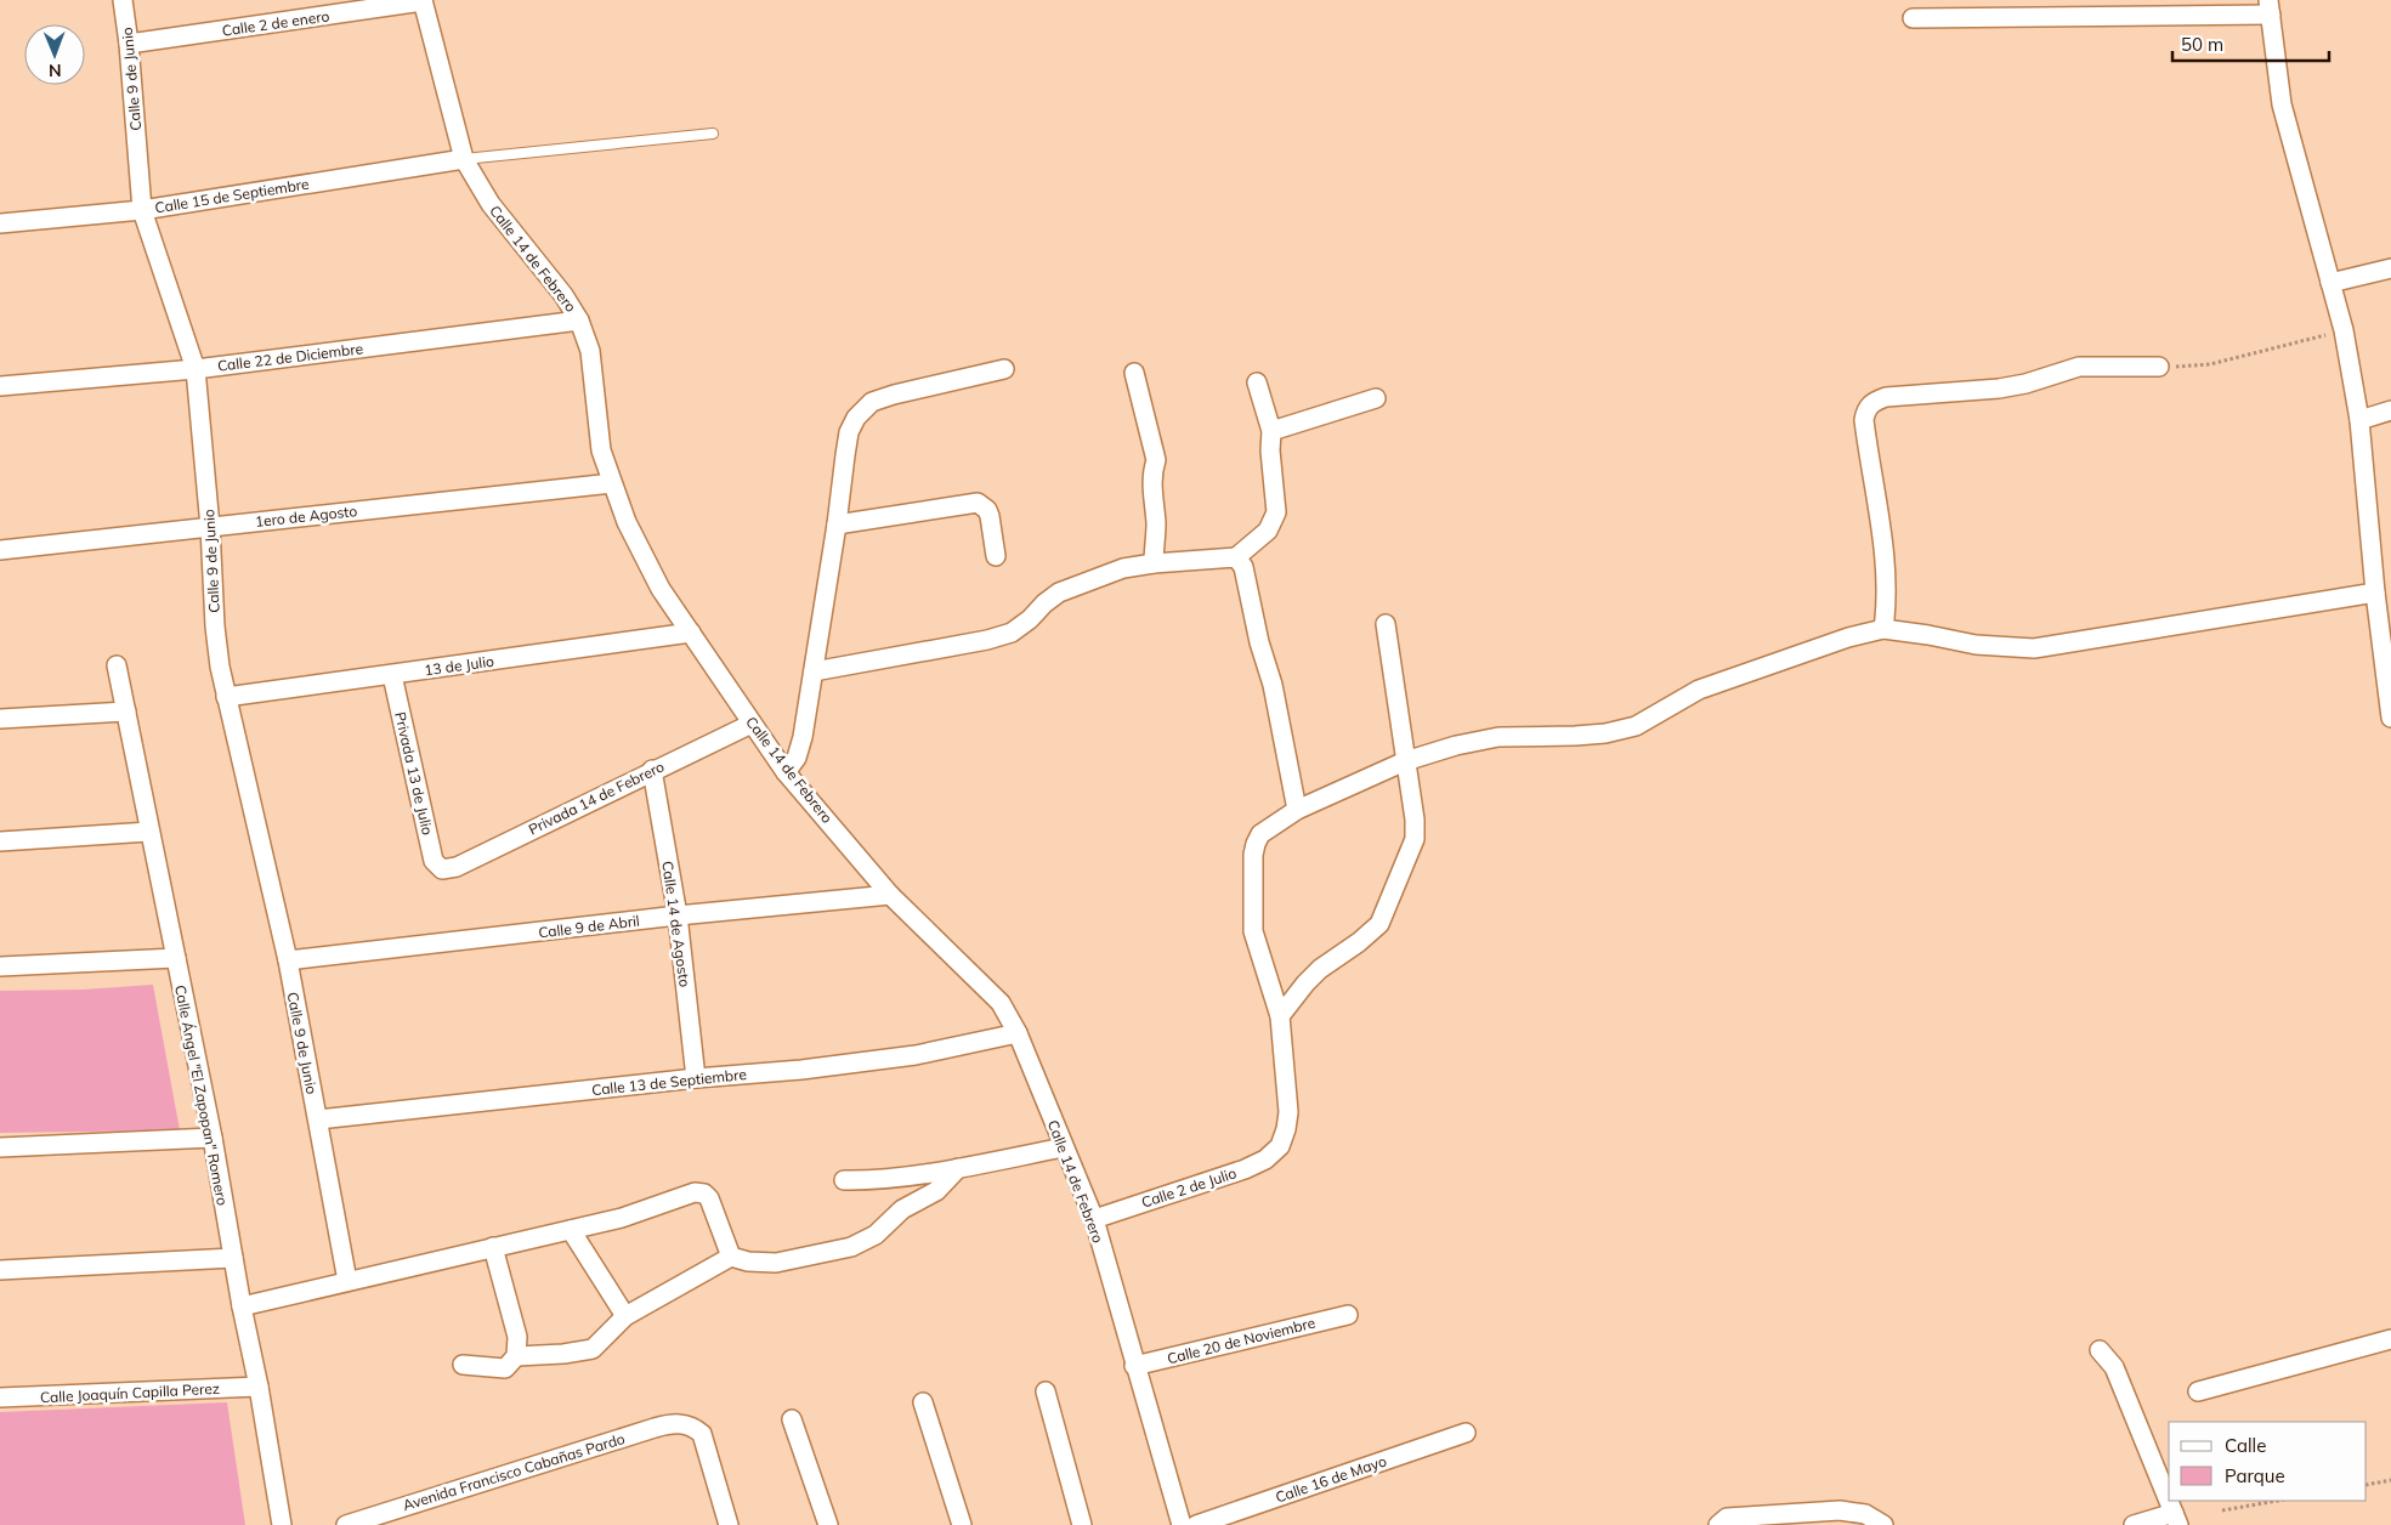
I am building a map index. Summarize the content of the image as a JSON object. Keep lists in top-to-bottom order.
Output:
{
  "streets": {
    "street": [
      "Calle 2 de enero",
      "Calle 9 de Junio",
      "Calle 15 de Septiembre",
      "Calle 14 de Febrero",
      "Calle 22 de Diciembre",
      "1ero de Agosto",
      "13 de Julio",
      "Privada 13 de Julio",
      "Privada 14 de Febrero",
      "Calle 14 de Agosto",
      "Calle 9 de Abril",
      "Calle 13 de Septiembre",
      "Calle Ángel \"El Zapopan\" Romero",
      "Calle 2 de Julio",
      "Calle 20 de Noviembre",
      "Calle Joaquín Capilla Perez",
      "Avenida Francisco Cabañas Pardo",
      "Calle 16 de Mayo"
    ]
  },
  "crossings": [
    ["Calle 2 de enero", "Calle 9 de Junio"],
    ["Calle 2 de enero", "Calle 14 de Febrero"],
    ["Calle 9 de Junio", "Calle 15 de Septiembre"],
    ["Calle 9 de Junio", "Calle 22 de Diciembre"],
    ["Calle 9 de Junio", "1ero de Agosto"],
    ["Calle 9 de Junio", "13 de Julio"],
    ["Calle 9 de Junio", "Calle 9 de Abril"],
    ["Calle 9 de Junio", "Calle 13 de Septiembre"],
    ["Calle 15 de Septiembre", "Calle 14 de Febrero"],
    ["Calle 14 de Febrero", "Calle 22 de Diciembre"],
    ["Calle 14 de Febrero", "1ero de Agosto"],
    ["Calle 14 de Febrero", "13 de Julio"],
    ["Calle 14 de Febrero", "Privada 14 de Febrero"],
    ["Calle 14 de Febrero", "Calle 9 de Abril"],
    ["Calle 14 de Febrero", "Calle 13 de Septiembre"],
    ["Calle 14 de Febrero", "Calle 2 de Julio"],
    ["Calle 14 de Febrero", "Calle 20 de Noviembre"],
    ["13 de Julio", "Privada 13 de Julio"],
    ["Privada 13 de Julio", "Privada 14 de Febrero"],
    ["Privada 14 de Febrero", "Calle 14 de Agosto"],
    ["Calle 14 de Agosto", "Calle 9 de Abril"],
    ["Calle 14 de Agosto", "Calle 13 de Septiembre"],
    ["Calle Ángel \"El Zapopan\" Romero", "Calle Joaquín Capilla Perez"]
  ],
  "legend": ["Calle", "Parque"],
  "scale_bar": "50 m",
  "north": "bottom"
}
